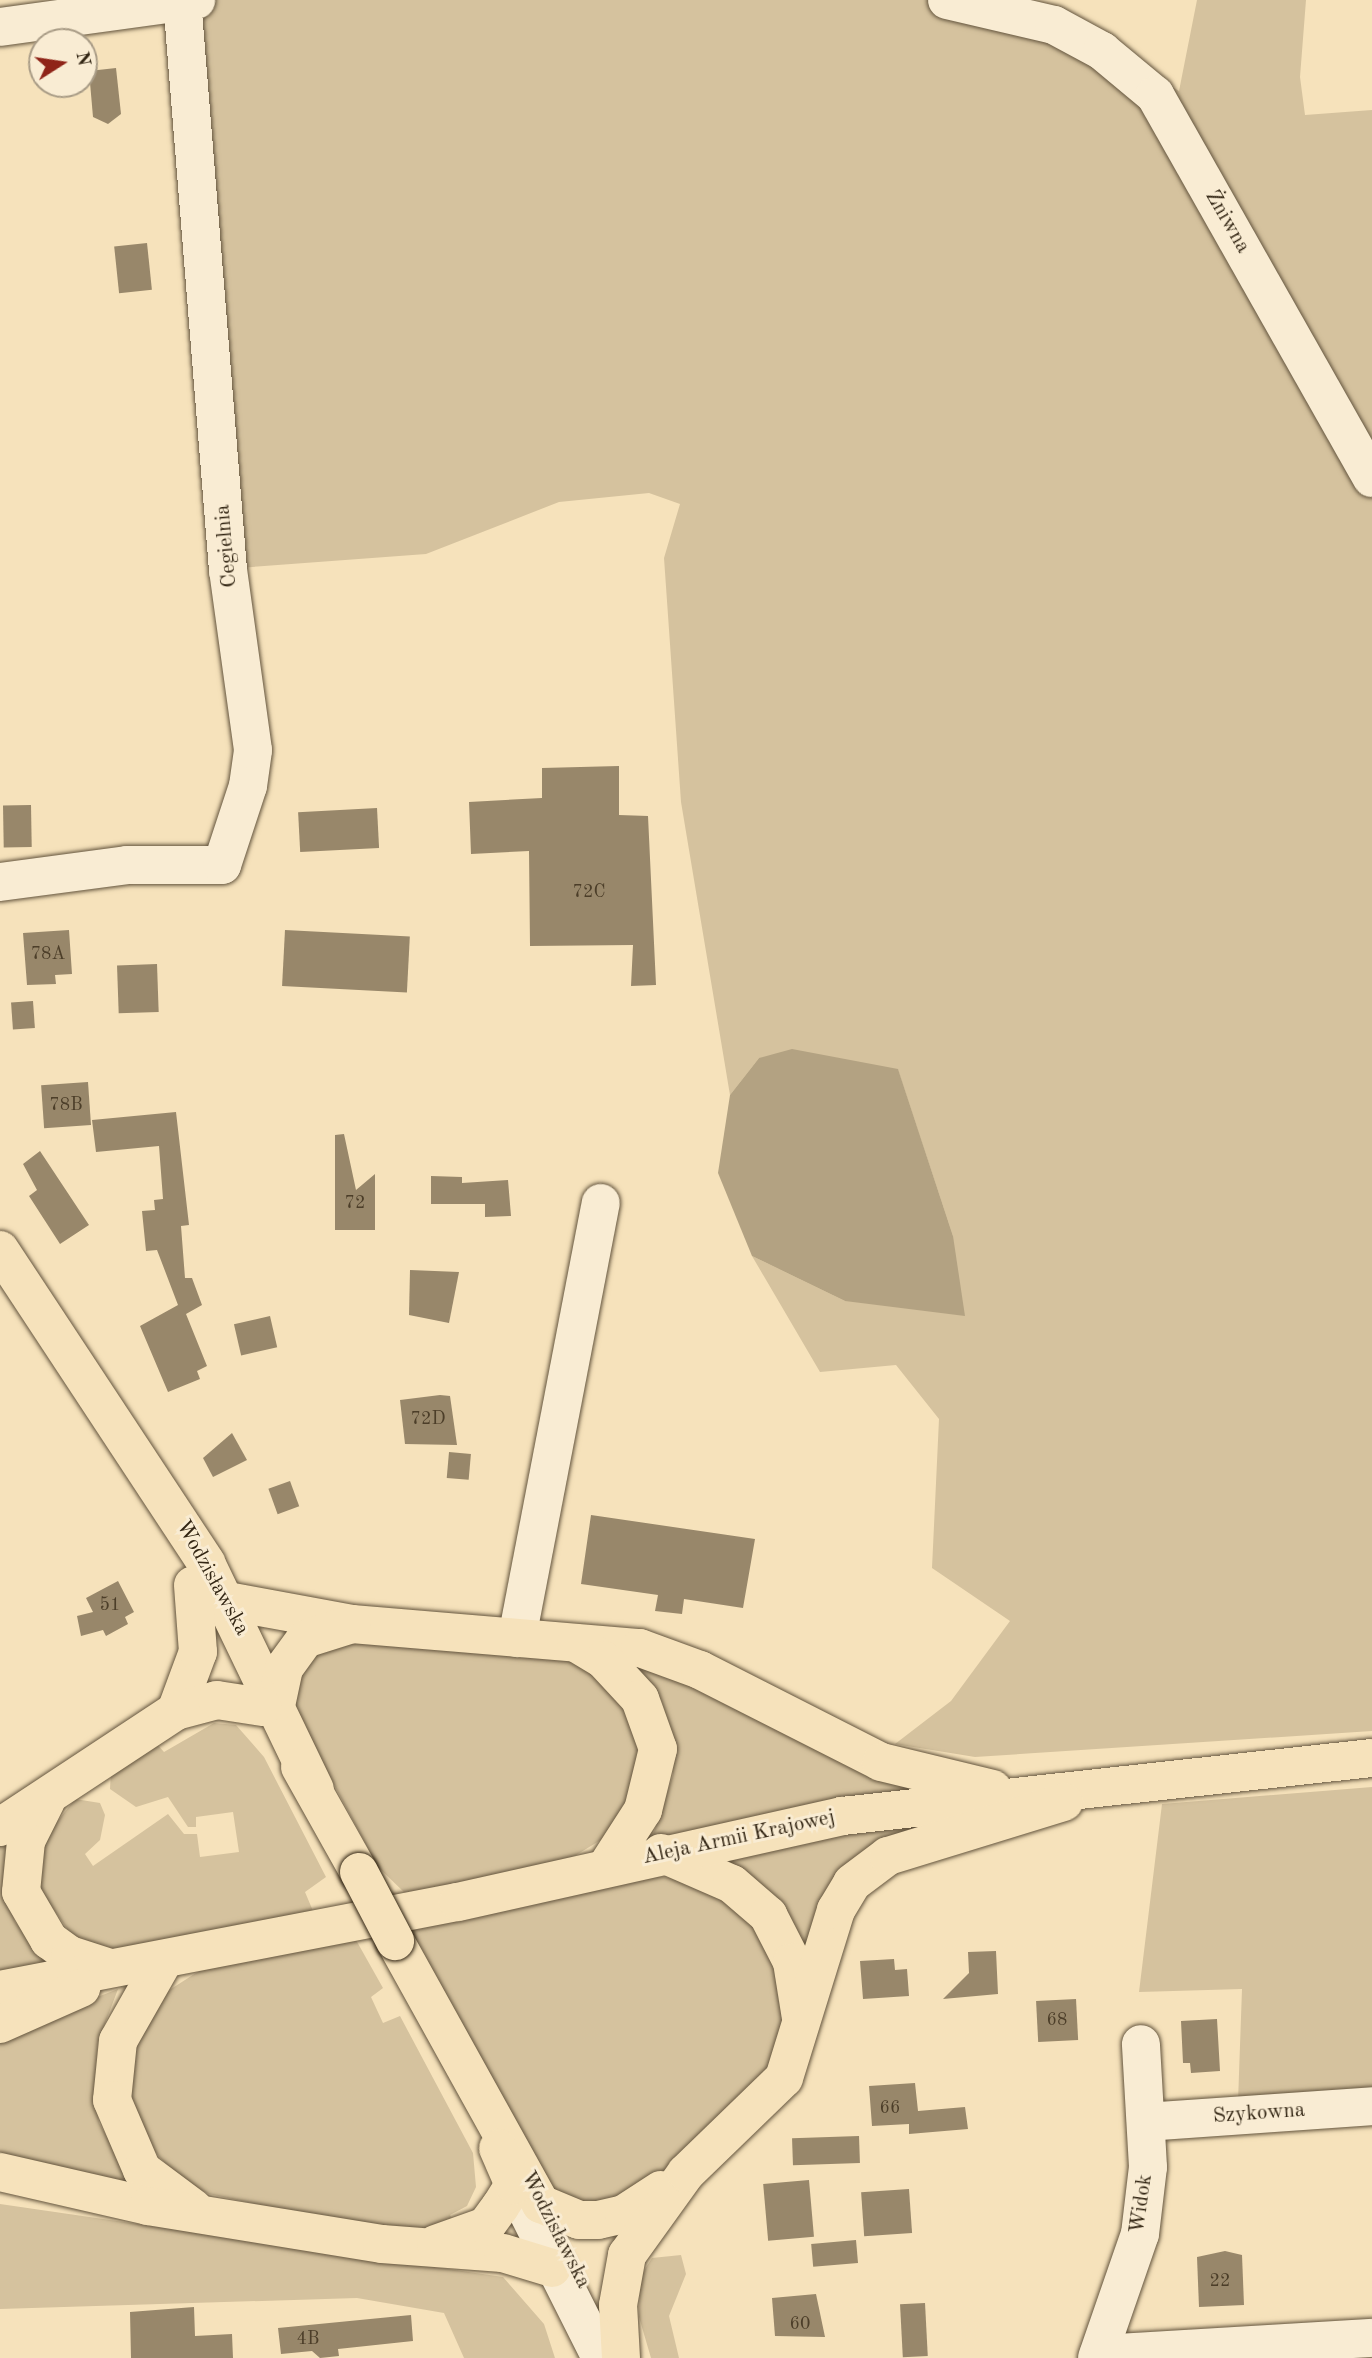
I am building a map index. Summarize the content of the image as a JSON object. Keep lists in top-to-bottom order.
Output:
{
  "streets": {
    "main road": ["Wodzisławska", "Aleja Armii Krajowej"],
    "street": [
      "Żniwna",
      "Cegielnia",
      "Szykowna",
      "Widok"
    ]
  },
  "crossings": [
    ["Szykowna", "Widok"]
  ],
  "house_numbers": [
    "72C",
    "78A",
    "78B",
    "72",
    "72D",
    "51",
    "68",
    "66",
    "22",
    "60",
    "4B"
  ],
  "north": "right"
}
